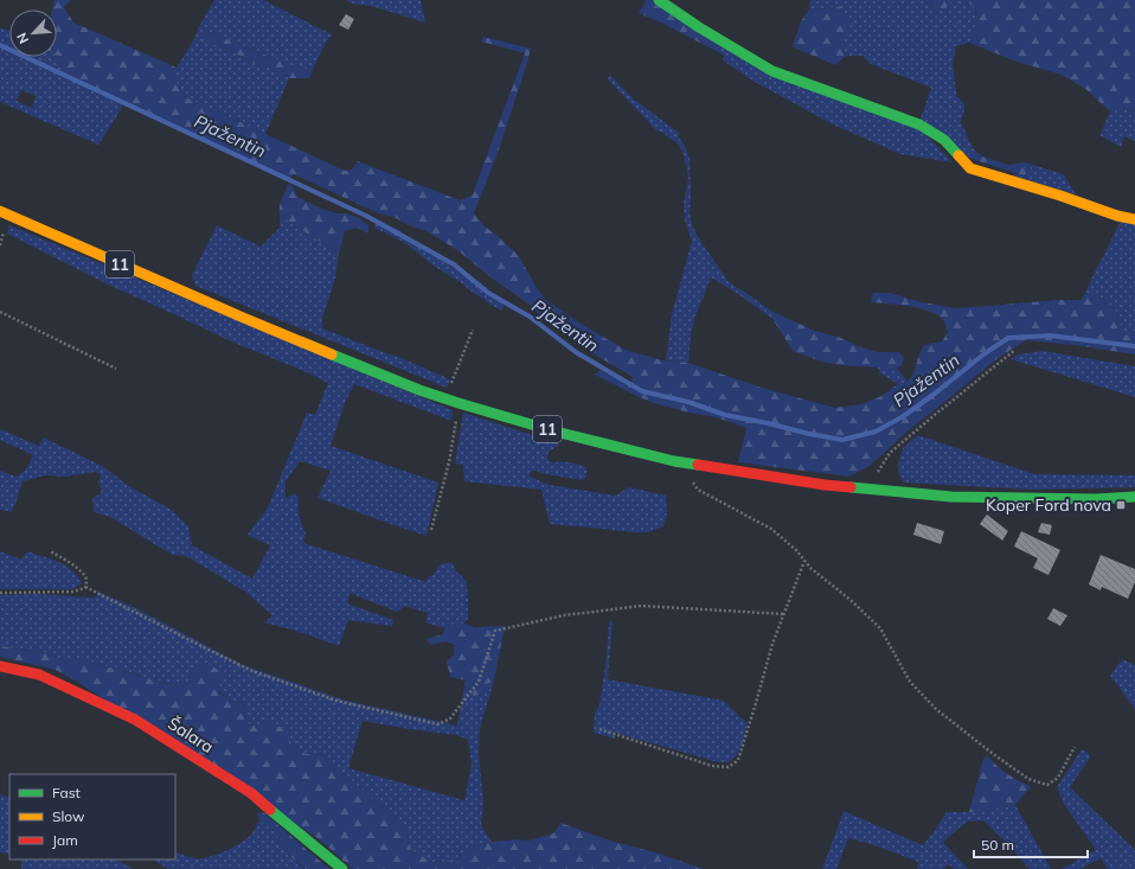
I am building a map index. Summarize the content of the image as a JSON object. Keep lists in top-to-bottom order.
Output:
{
  "streets": {
    "main road": ["11", "Šalara"]
  },
  "water": ["Pjažentin"],
  "places": {
    "transit": ["Koper Ford nova"]
  },
  "legend": ["Fast", "Slow", "Jam"],
  "scale_bar": "50 m",
  "north": "bottom left"
}
